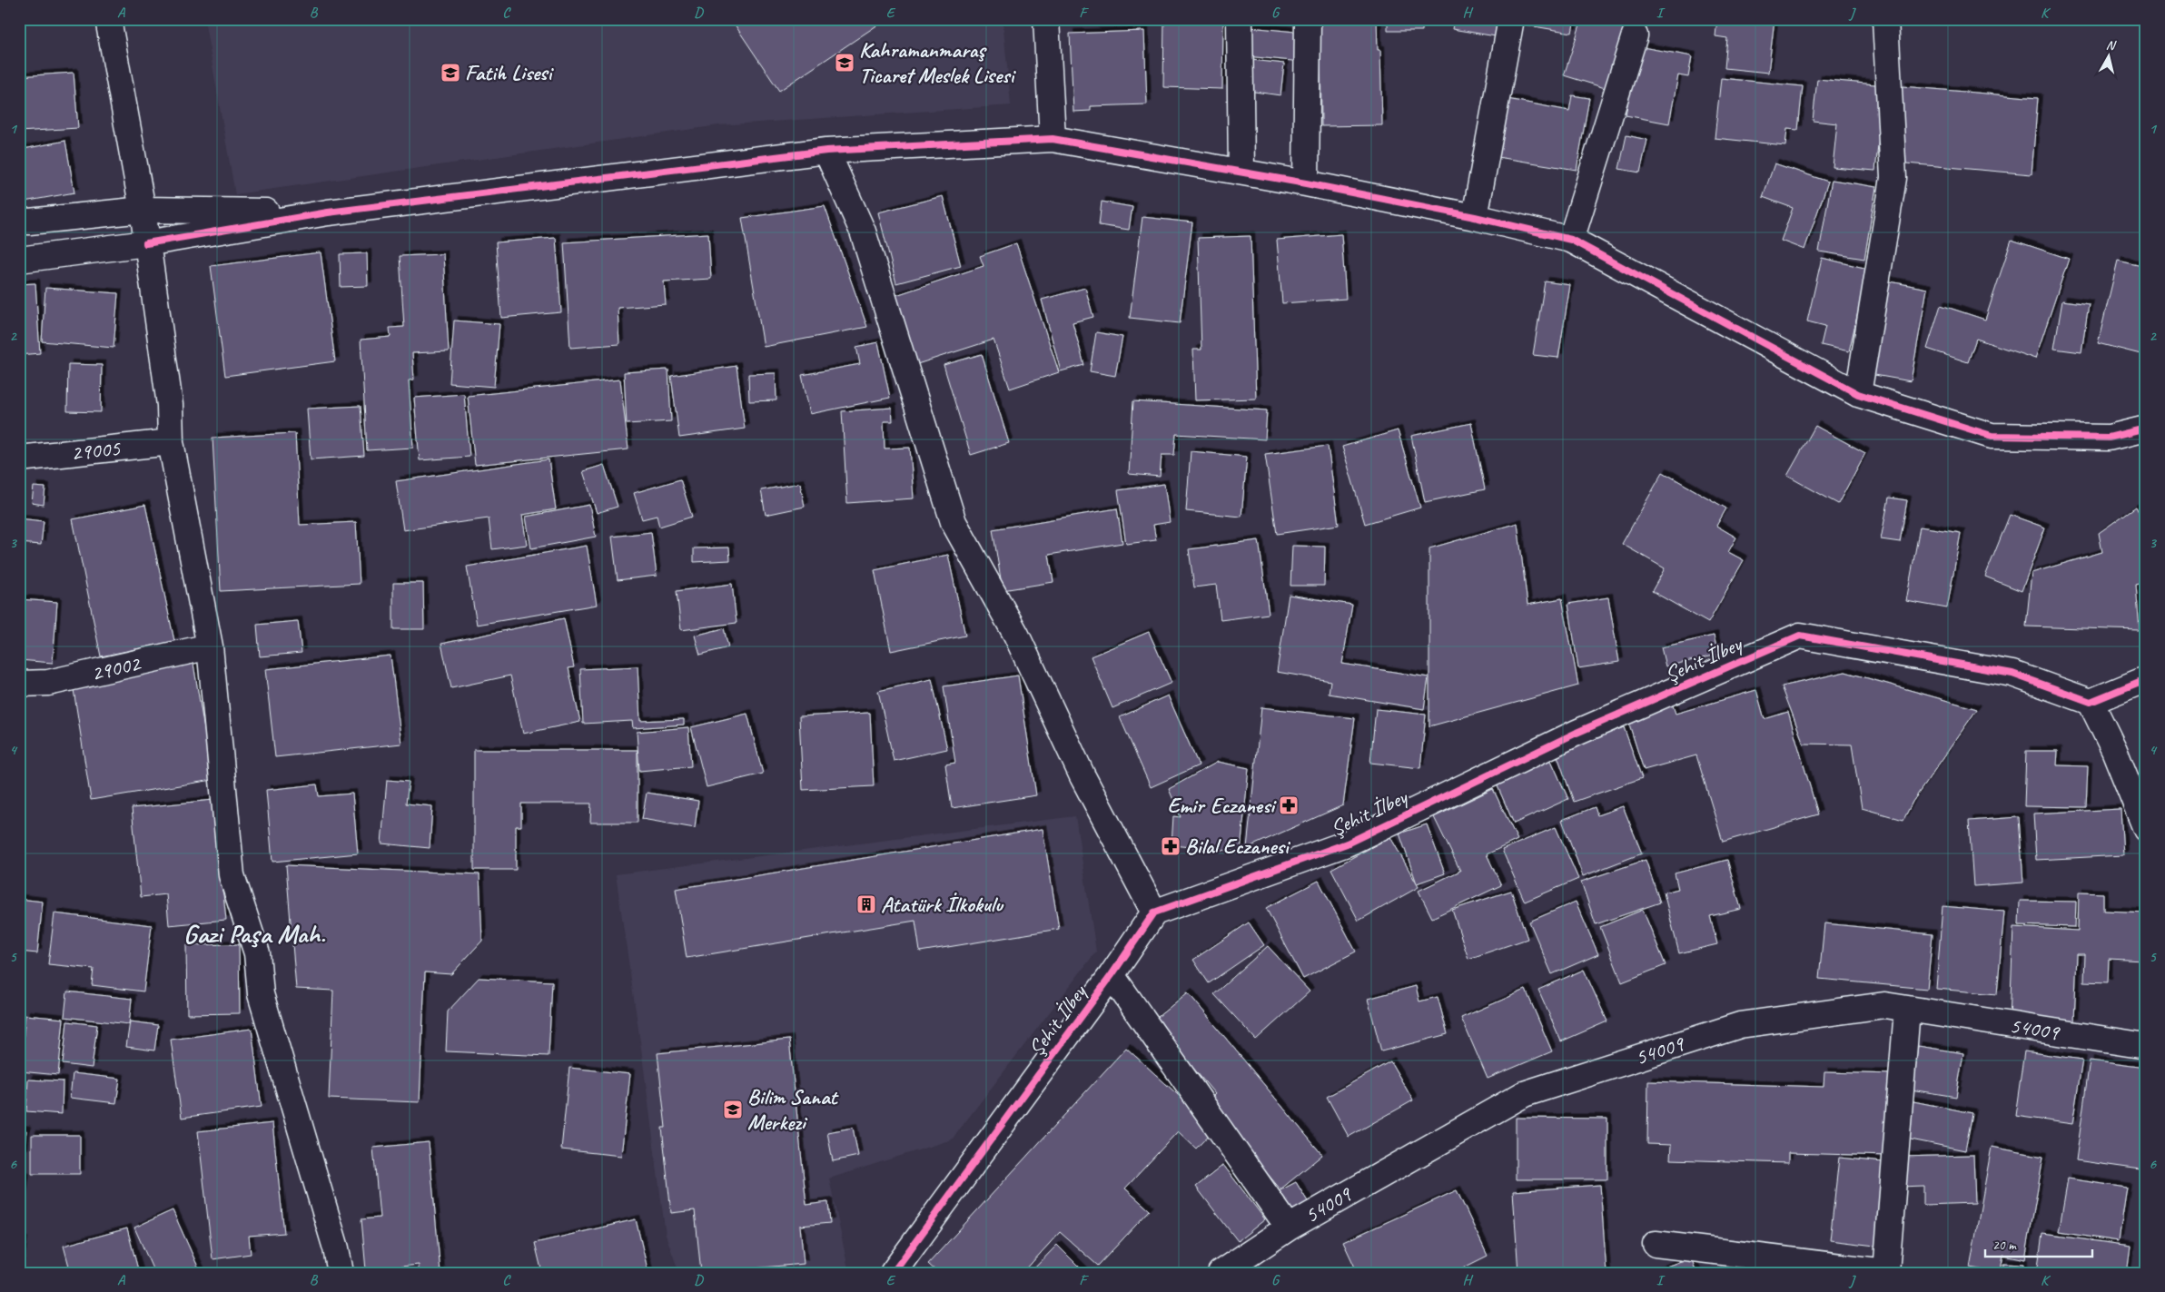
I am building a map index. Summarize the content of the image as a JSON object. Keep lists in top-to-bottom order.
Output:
{
  "streets": {
    "street": [
      "29005",
      "Şehit İlbey",
      "29002",
      "54009"
    ]
  },
  "districts": ["Gazi Paşa Mah."],
  "places": {
    "school or university": ["Kahramanmaraş Ticaret Meslek Lisesi", "Fatih Lisesi", "Bilim Sanat Merkezi"],
    "pharmacy": ["Emir Eczanesi", "Bilal Eczanesi"],
    "building": ["Atatürk İlkokulu"]
  },
  "scale_bar": "20 m",
  "north": "top",
  "grid": {
    "columns": [
      "A",
      "B",
      "C",
      "D",
      "E",
      "F",
      "G",
      "H",
      "I",
      "J",
      "K"
    ],
    "rows": [
      "1",
      "2",
      "3",
      "4",
      "5",
      "6"
    ]
  }
}
